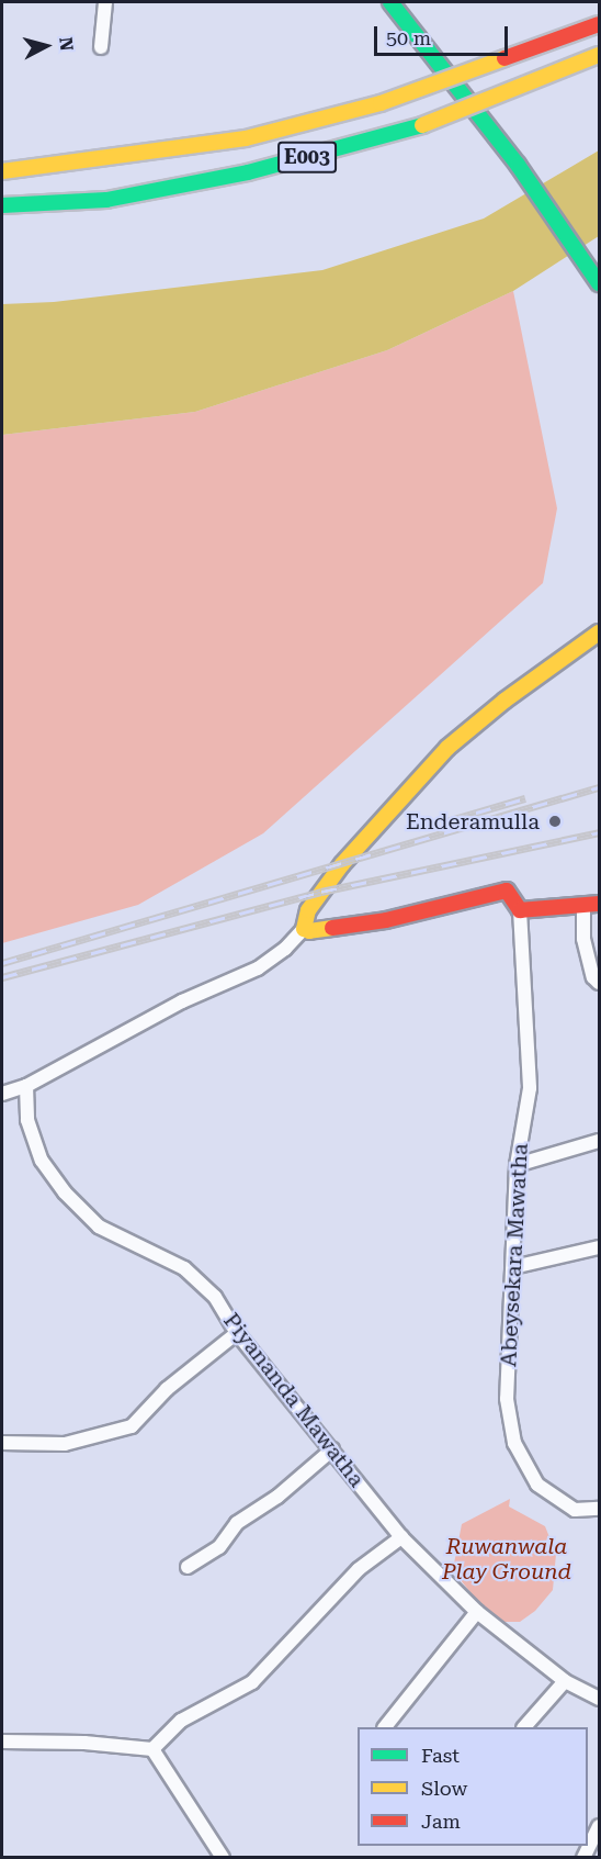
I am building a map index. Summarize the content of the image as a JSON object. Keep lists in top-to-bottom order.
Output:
{
  "streets": {
    "main road": ["E003"],
    "street": ["Abeysekara Mawatha", "Piyananda Mawatha"]
  },
  "parks": ["Ruwanwala Play Ground"],
  "places": ["Enderamulla"],
  "legend": ["Fast", "Slow", "Jam"],
  "scale_bar": "50 m",
  "north": "right"
}
